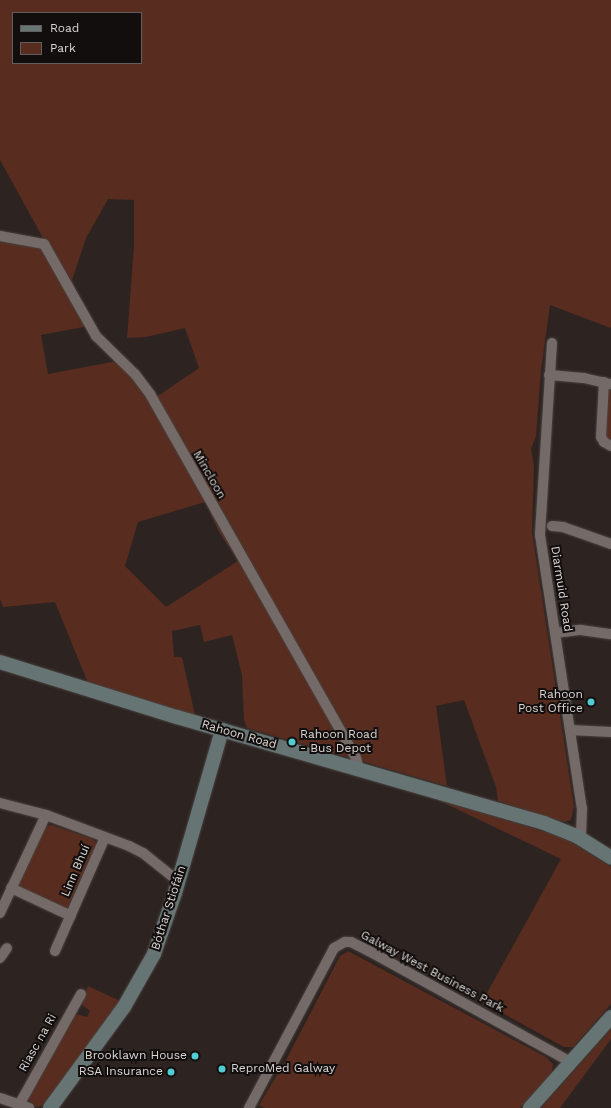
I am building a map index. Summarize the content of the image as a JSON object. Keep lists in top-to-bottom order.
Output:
{
  "streets": {
    "street": [
      "Mincloon",
      "Diarmuid Road",
      "Rahoon Road",
      "Linn Bhuí",
      "Bóthar Stiofáin",
      "Galway West Business Park",
      "Riasc na Ri"
    ]
  },
  "crossings": [
    ["Mincloon", "Rahoon Road"],
    ["Diarmuid Road", "Rahoon Road"],
    ["Rahoon Road", "Bóthar Stiofáin"],
    ["Linn Bhuí", "Bóthar Stiofáin"]
  ],
  "places": [
    "Rahoon Post Office",
    "Rahoon Road - Bus Depot",
    "Brooklawn House",
    "ReproMed Galway",
    "RSA Insurance"
  ],
  "legend": ["Road", "Park"]
}
